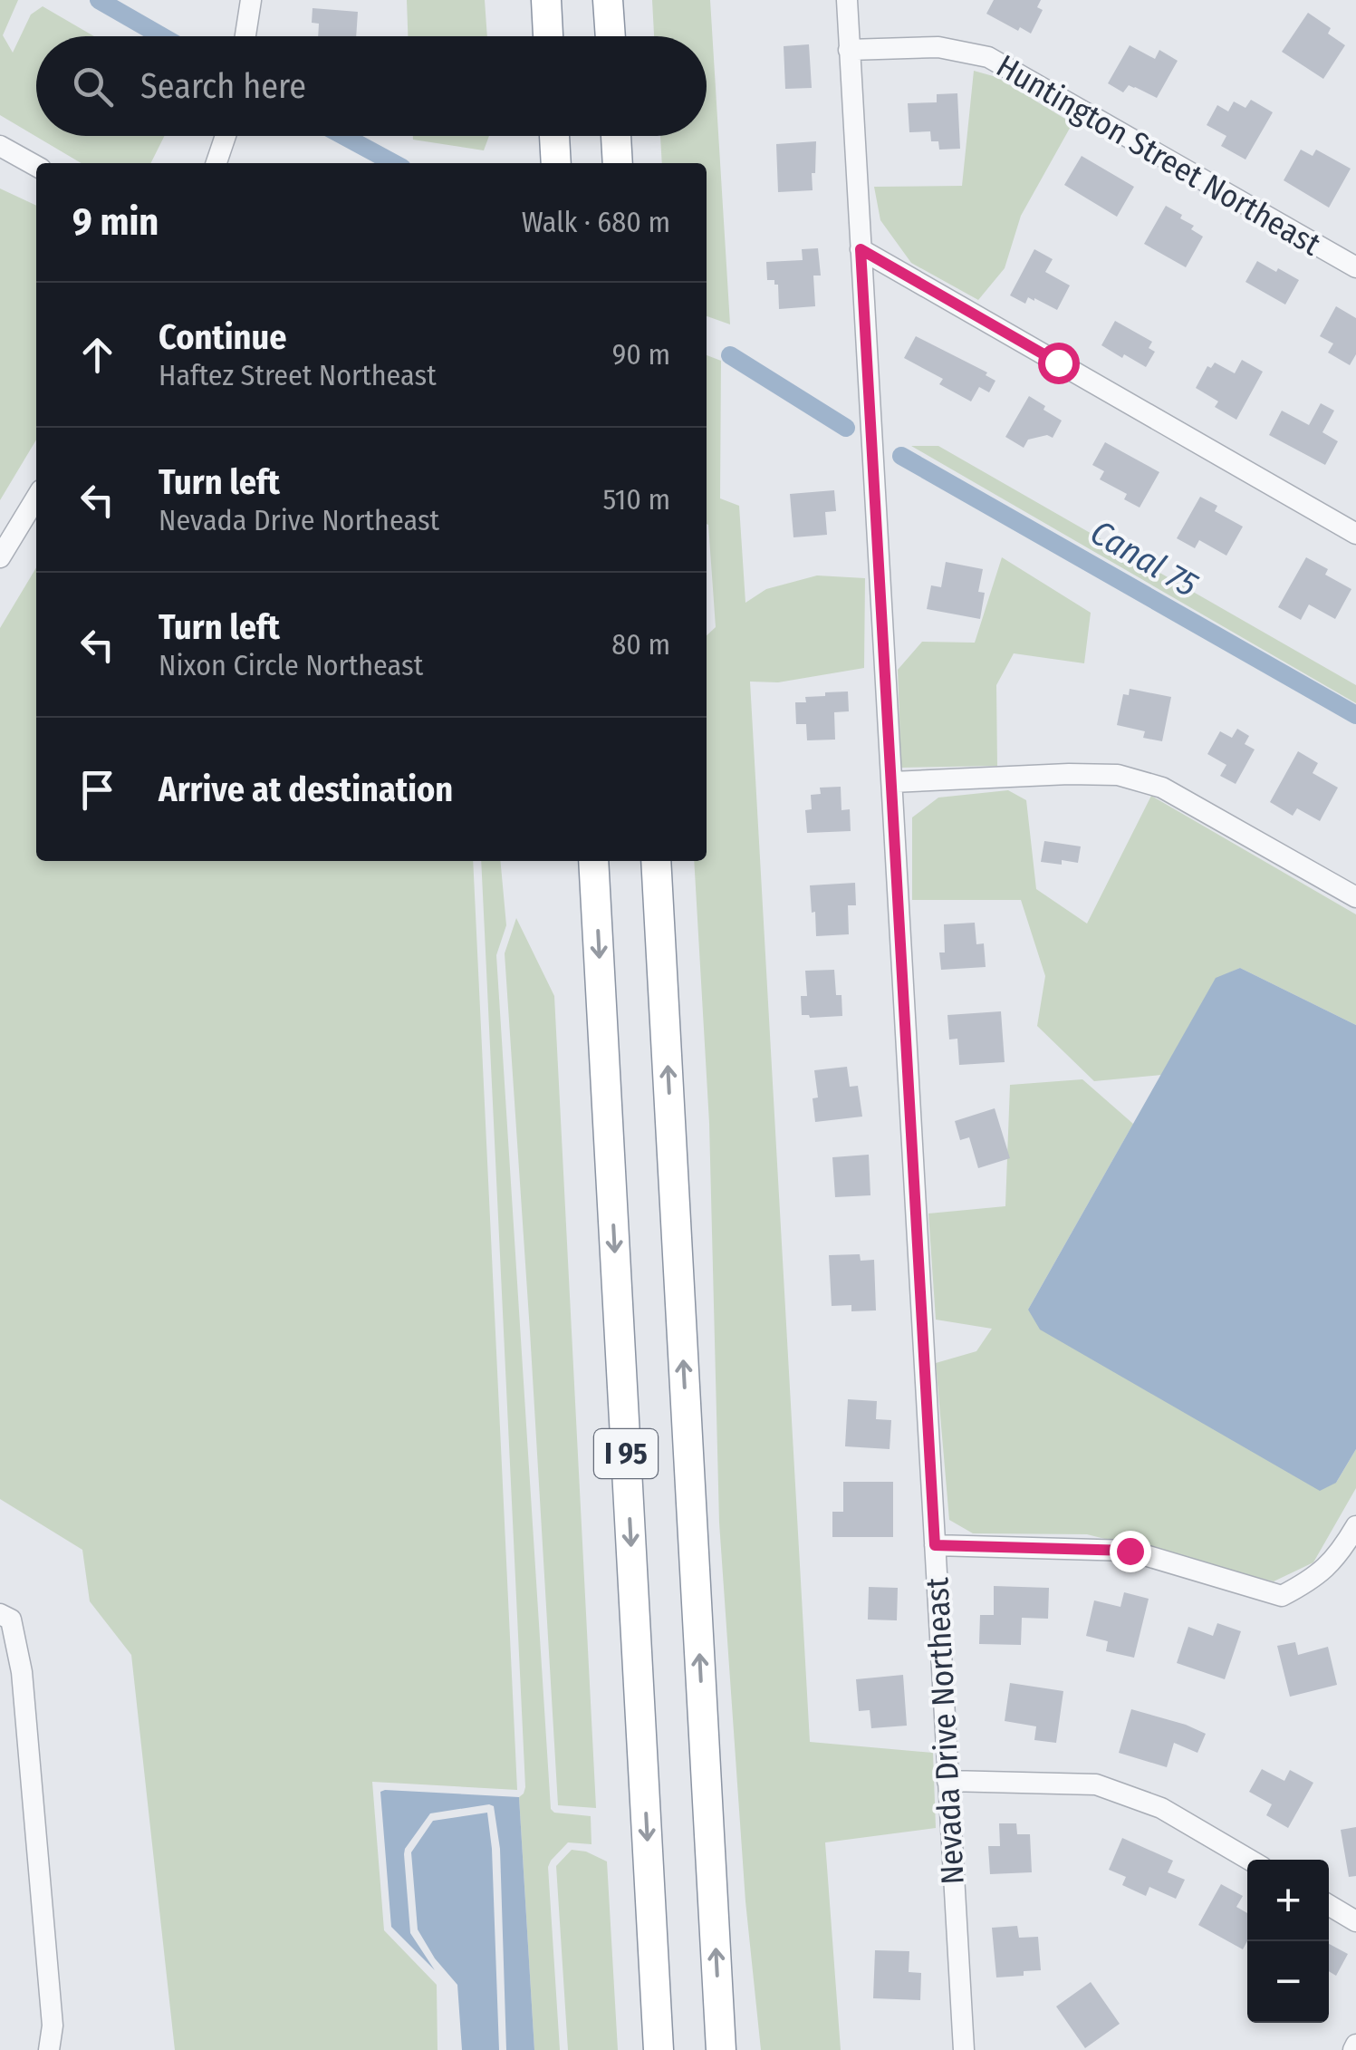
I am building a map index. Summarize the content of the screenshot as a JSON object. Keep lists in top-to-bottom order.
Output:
{
  "streets": {
    "highway": ["I 95"],
    "street": ["Huntington Street Northeast", "Nevada Drive Northeast"]
  },
  "crossings": [
    ["Huntington Street Northeast", "Nevada Drive Northeast"]
  ],
  "water": ["Canal 75"],
  "page": {
    "search": "Search here",
    "heading": ["9 min", "Walk · 680 m"],
    "list": [
      ["Continue", "Haftez Street Northeast", "90 m"],
      ["Turn left", "Nevada Drive Northeast", "510 m"],
      ["Turn left", "Nixon Circle Northeast", "80 m"],
      "Arrive at destination"
    ],
    "map_buttons": ["+", "−"]
  }
}
